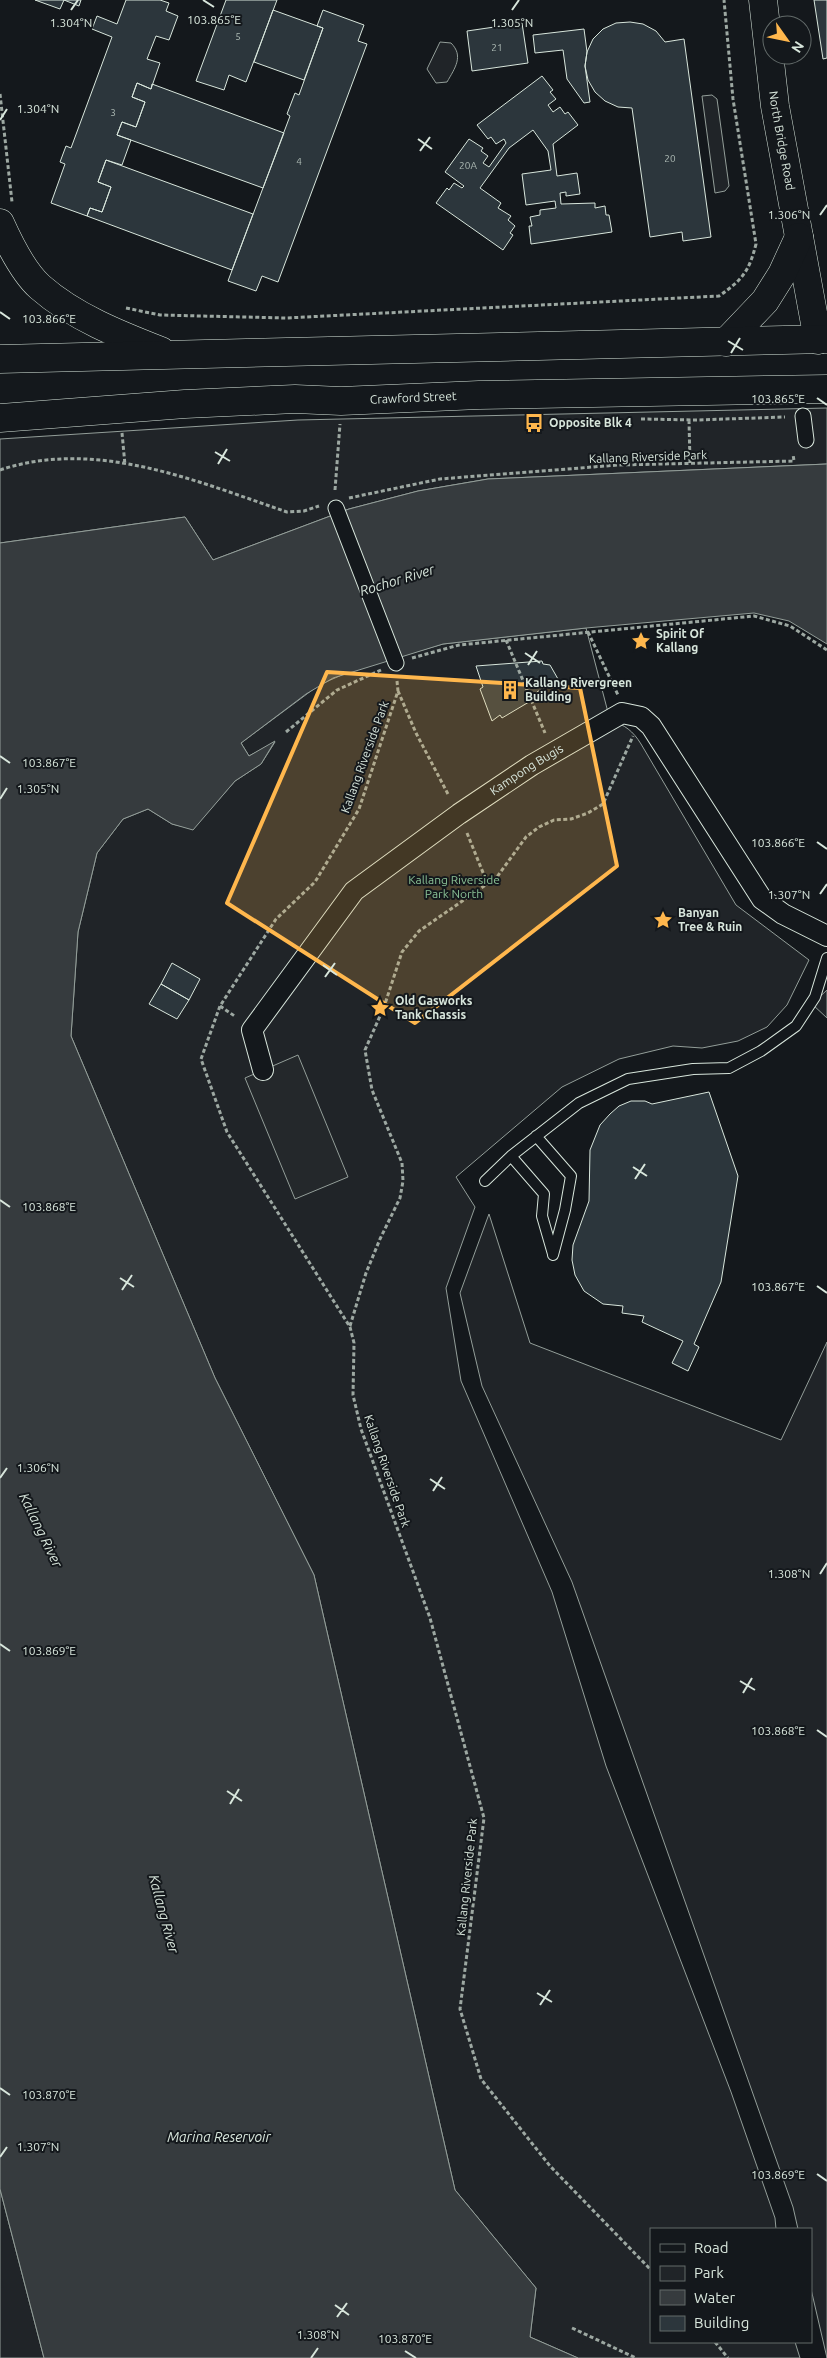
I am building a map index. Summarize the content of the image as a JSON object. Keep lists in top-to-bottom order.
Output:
{
  "streets": {
    "main road": ["North Bridge Road", "Crawford Street"],
    "street": ["Kampong Bugis"],
    "path": ["Kallang Riverside Park"]
  },
  "water": ["Rochor River", "Kallang River", "Marina Reservoir"],
  "parks": ["Kallang Riverside Park North"],
  "places": {
    "bus stop": ["Opposite Blk 4"],
    "place": ["Spirit Of Kallang", "Banyan Tree & Ruin", "Old Gasworks Tank Chassis"],
    "building": ["Kallang Rivergreen Building"]
  },
  "house_numbers": [
    "5",
    "21",
    "3",
    "20",
    "4",
    "20A"
  ],
  "legend": [
    "Road",
    "Park",
    "Water",
    "Building"
  ],
  "north": "bottom right",
  "coordinates": [
    "103.865°E",
    "1.305°N",
    "1.304°N",
    "1.306°N",
    "103.866°E",
    "103.867°E",
    "1.307°N",
    "103.868°E",
    "1.308°N",
    "103.869°E",
    "103.870°E"
  ]
}
